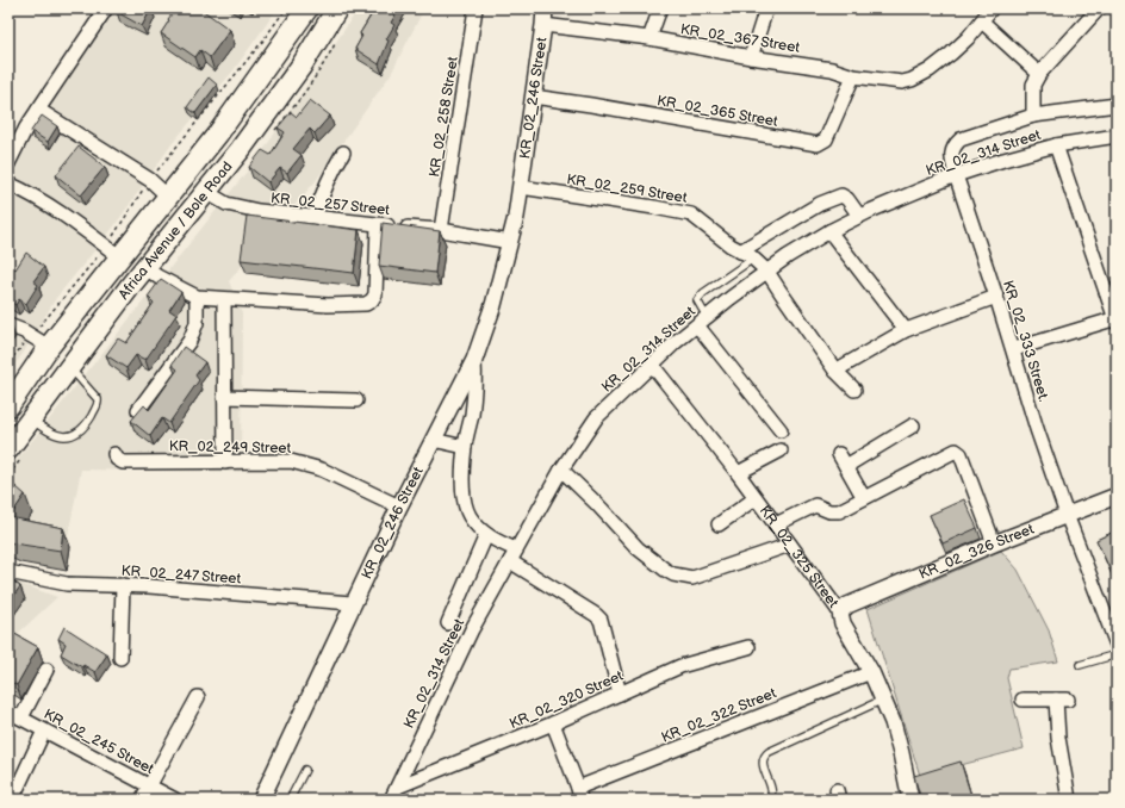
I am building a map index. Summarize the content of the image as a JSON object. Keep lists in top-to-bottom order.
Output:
{
  "streets": {
    "main road": ["Africa Avenue / Bole Road"],
    "street": [
      "KR_02_367 Street",
      "KR_02_246 Street",
      "KR_02_365 Street",
      "KR_02_258 Street",
      "KR_02_314 Street",
      "KR_02_259 Street",
      "KR_02_257 Street",
      "KR_02_333 Street.",
      "KR_02_249 Street",
      "KR_02_326 Street",
      "KR_02_325 Street",
      "KR_02_247 Street",
      "KR_02_320 Street",
      "KR_02_322 Street",
      "KR_02_245 Street"
    ]
  },
  "crossings": [
    ["KR_02_367 Street", "KR_02_246 Street"],
    ["KR_02_367 Street", "KR_02_365 Street"],
    ["KR_02_246 Street", "KR_02_365 Street"],
    ["KR_02_246 Street", "KR_02_259 Street"],
    ["KR_02_246 Street", "KR_02_257 Street"],
    ["KR_02_246 Street", "KR_02_249 Street"],
    ["KR_02_246 Street", "KR_02_247 Street"],
    ["KR_02_258 Street", "KR_02_257 Street"],
    ["KR_02_314 Street", "KR_02_259 Street"],
    ["KR_02_314 Street", "KR_02_333 Street."],
    ["KR_02_314 Street", "KR_02_325 Street"],
    ["KR_02_314 Street", "KR_02_320 Street"],
    ["KR_02_257 Street", "Africa Avenue / Bole Road"],
    ["KR_02_333 Street.", "KR_02_326 Street"],
    ["KR_02_326 Street", "KR_02_325 Street"],
    ["KR_02_325 Street", "KR_02_322 Street"]
  ]
}
